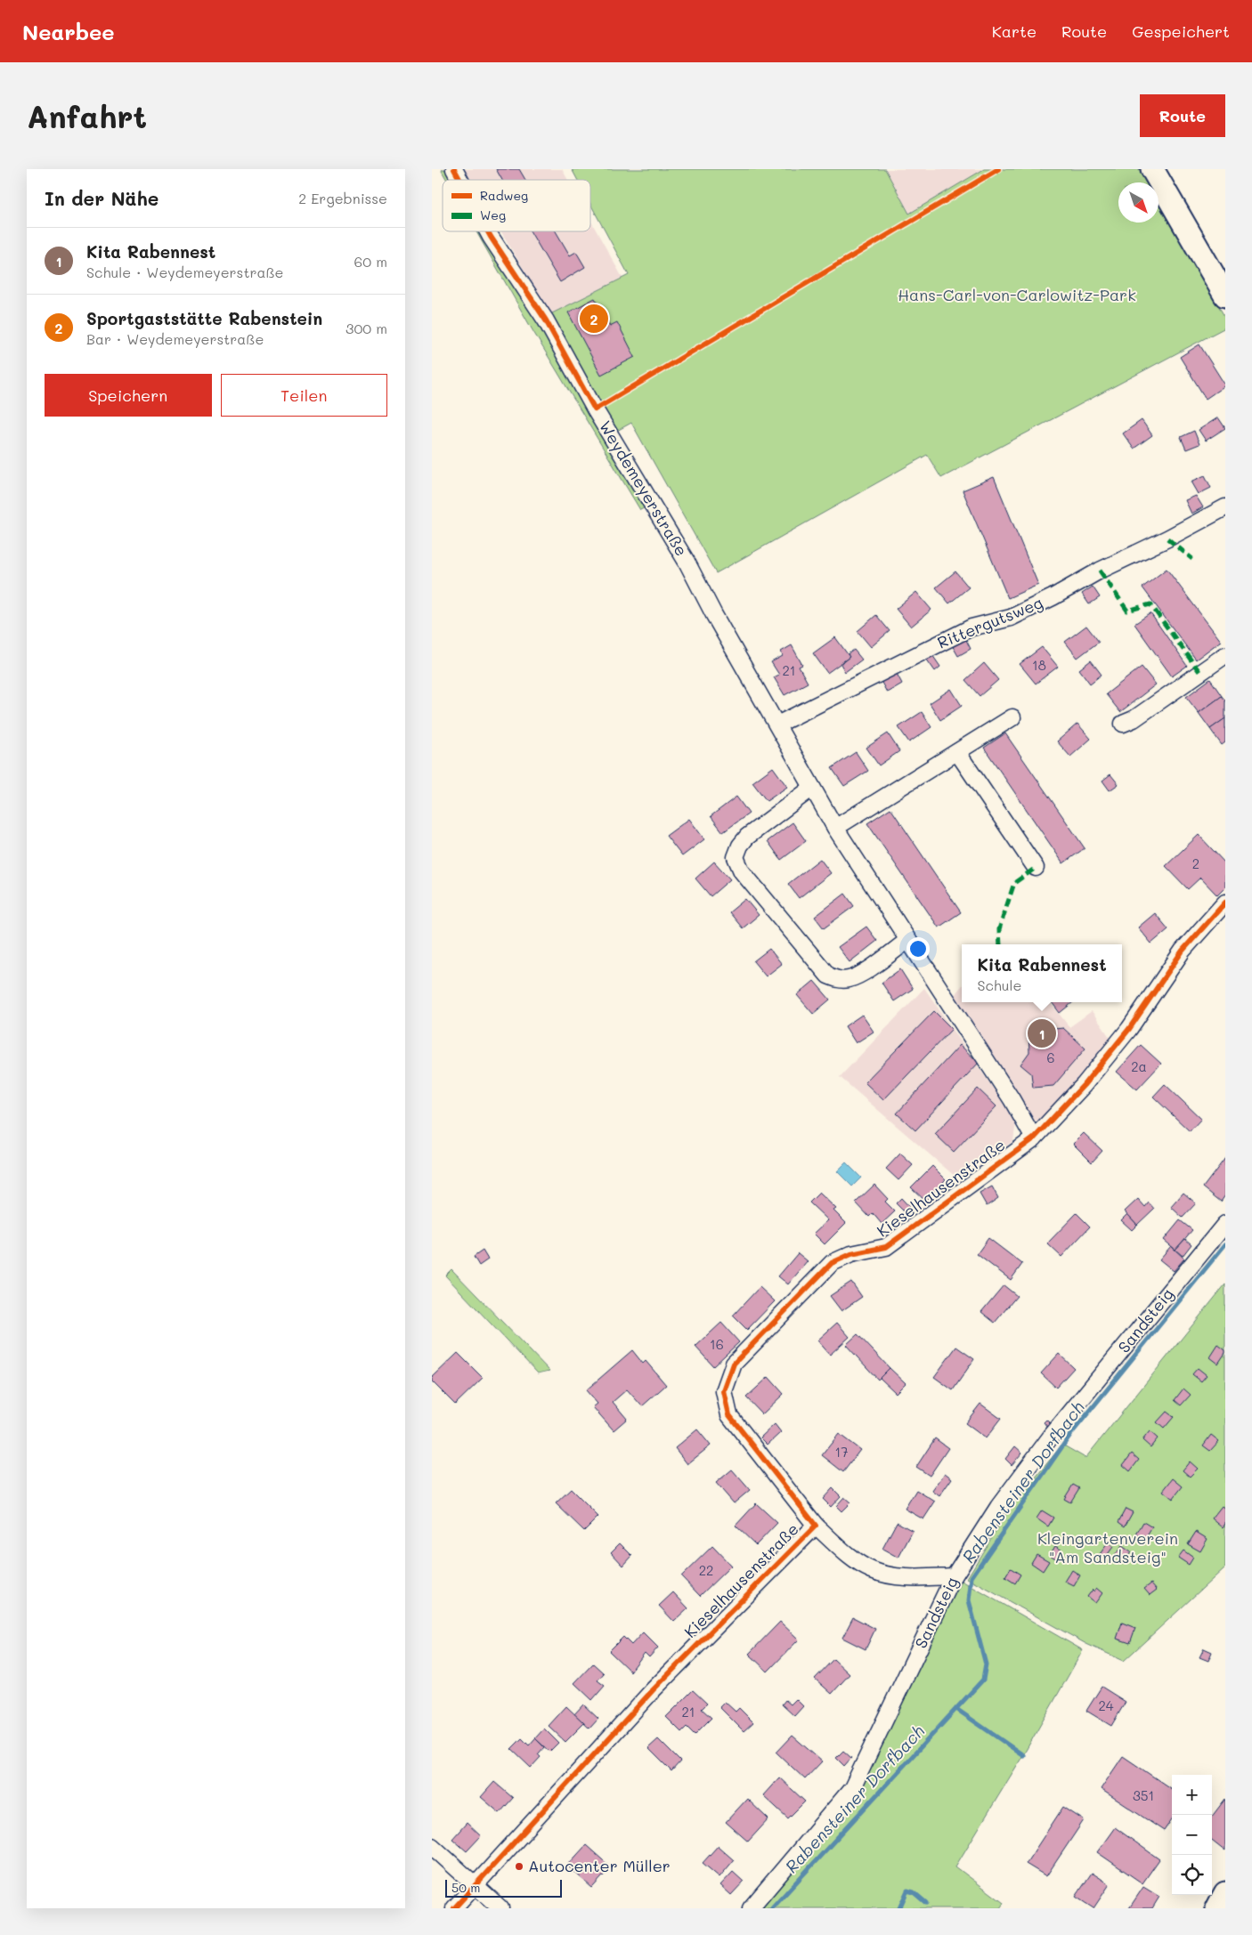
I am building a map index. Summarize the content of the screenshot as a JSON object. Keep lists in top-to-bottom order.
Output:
{
  "streets": {
    "street": [
      "Weydemeyerstraße",
      "Rittergutsweg",
      "Kieselhausenstraße",
      "Sandsteig"
    ]
  },
  "crossings": [
    ["Weydemeyerstraße", "Rittergutsweg"],
    ["Weydemeyerstraße", "Kieselhausenstraße"],
    ["Kieselhausenstraße", "Sandsteig"]
  ],
  "water": ["Rabensteiner Dorfbach"],
  "parks": ["Hans-Carl-von-Carlowitz-Park", "Kleingartenverein \"Am Sandsteig\""],
  "places": ["Autocenter Müller"],
  "house_numbers": [
    "18",
    "21",
    "2",
    "6",
    "2a",
    "16",
    "17",
    "22",
    "24",
    "21",
    "351"
  ],
  "legend": ["Radweg", "Weg"],
  "scale_bar": "50 m",
  "north": "bottom right",
  "page": {
    "header": "Nearbee",
    "nav": ["Karte", "Route", "Gespeichert"],
    "buttons": [
      "Route",
      ["Speichern", "Teilen"]
    ],
    "title": "Anfahrt",
    "heading": ["In der Nähe", "2 Ergebnisse"],
    "list": [
      {
        "mark": "1",
        "name": "Kita Rabennest",
        "note": "Schule · Weydemeyerstraße",
        "value": "60 m"
      },
      {
        "mark": "2",
        "name": "Sportgaststätte Rabenstein",
        "note": "Bar · Weydemeyerstraße",
        "value": "300 m"
      }
    ],
    "pins": ["2", "1"],
    "popup": ["Kita Rabennest", "Schule"],
    "map_buttons": ["+", "−"],
    "scale": "50 m"
  }
}
